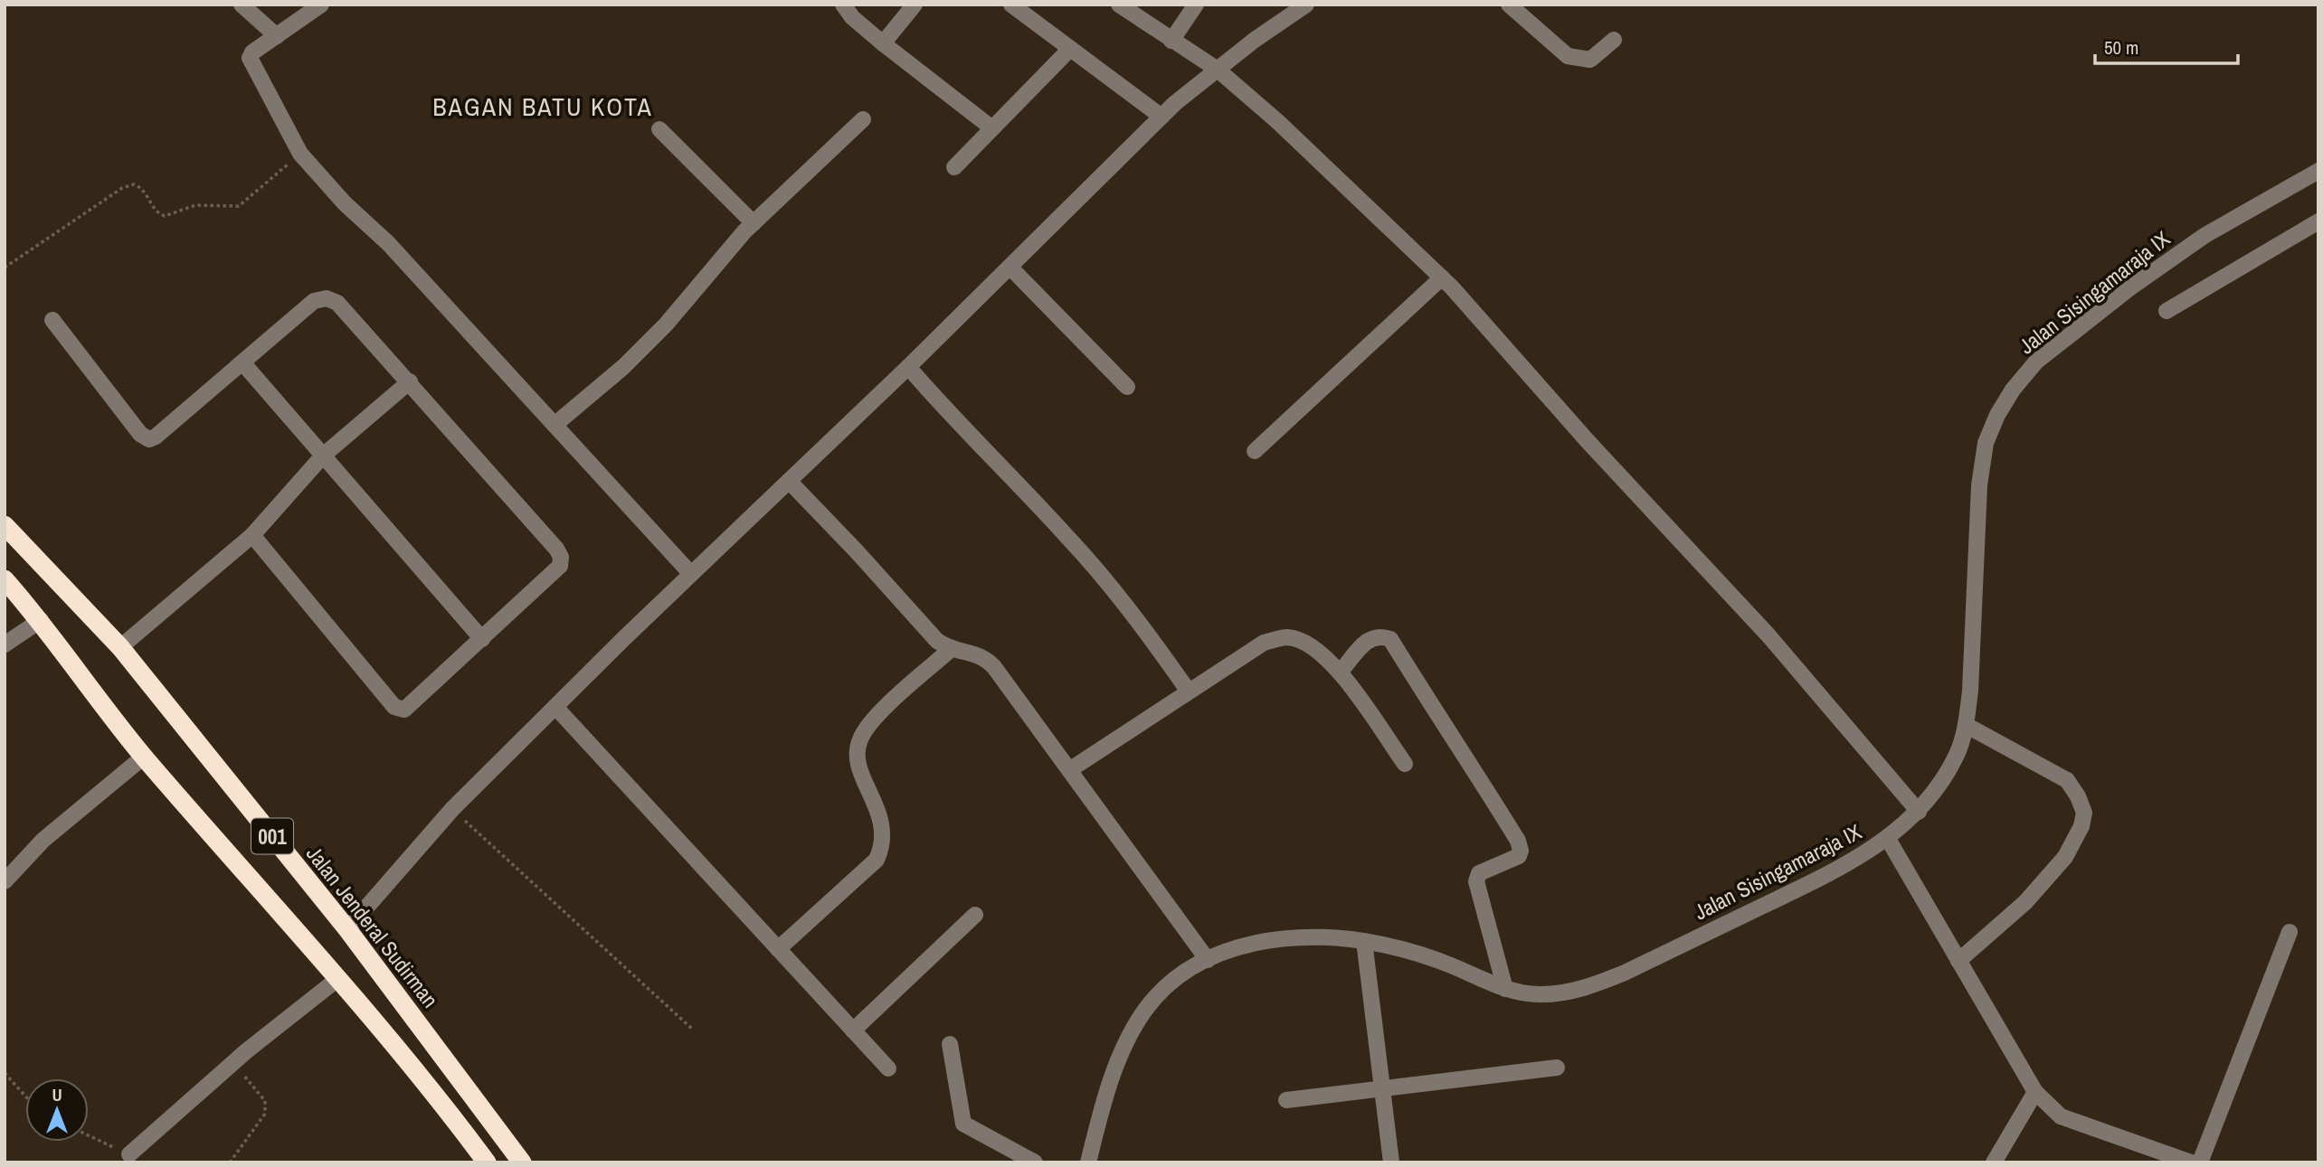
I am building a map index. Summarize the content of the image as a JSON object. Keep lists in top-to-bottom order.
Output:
{
  "streets": {
    "highway": ["001", "Jalan Jenderal Sudirman"],
    "street": ["Jalan Sisingamaraja IX"]
  },
  "districts": ["BAGAN BATU KOTA"],
  "scale_bar": "50 m",
  "north": "top"
}
